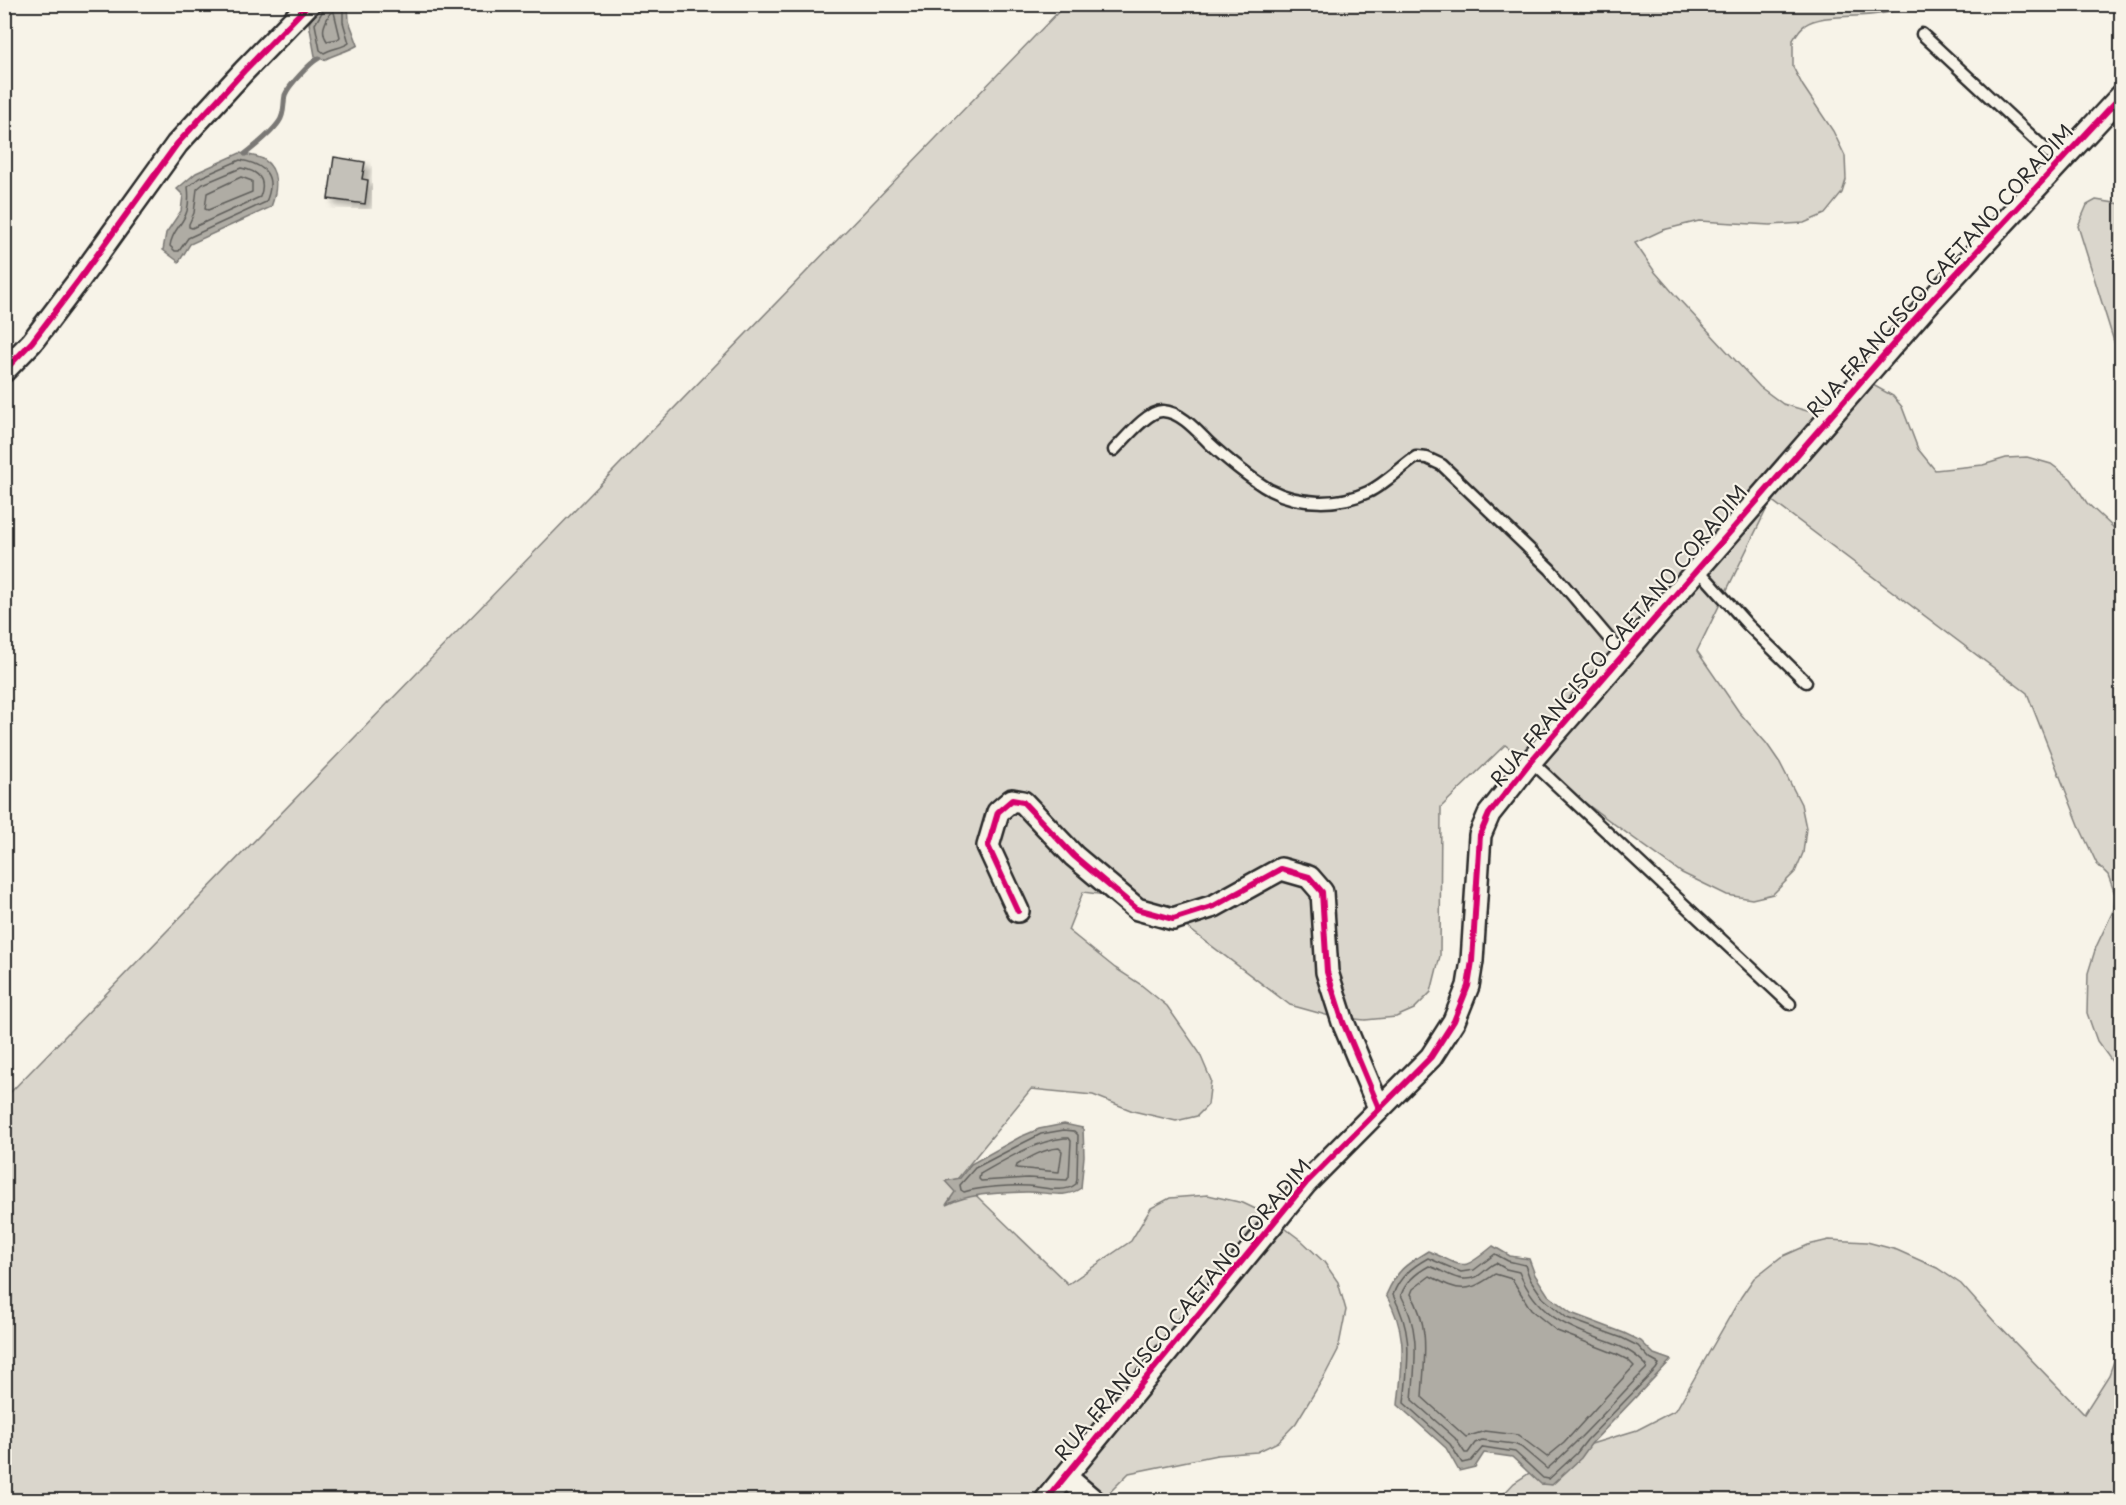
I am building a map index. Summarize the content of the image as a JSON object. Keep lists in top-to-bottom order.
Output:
{
  "streets": {
    "street": ["RUA FRANCISCO CAETANO CORADIM"]
  }
}
